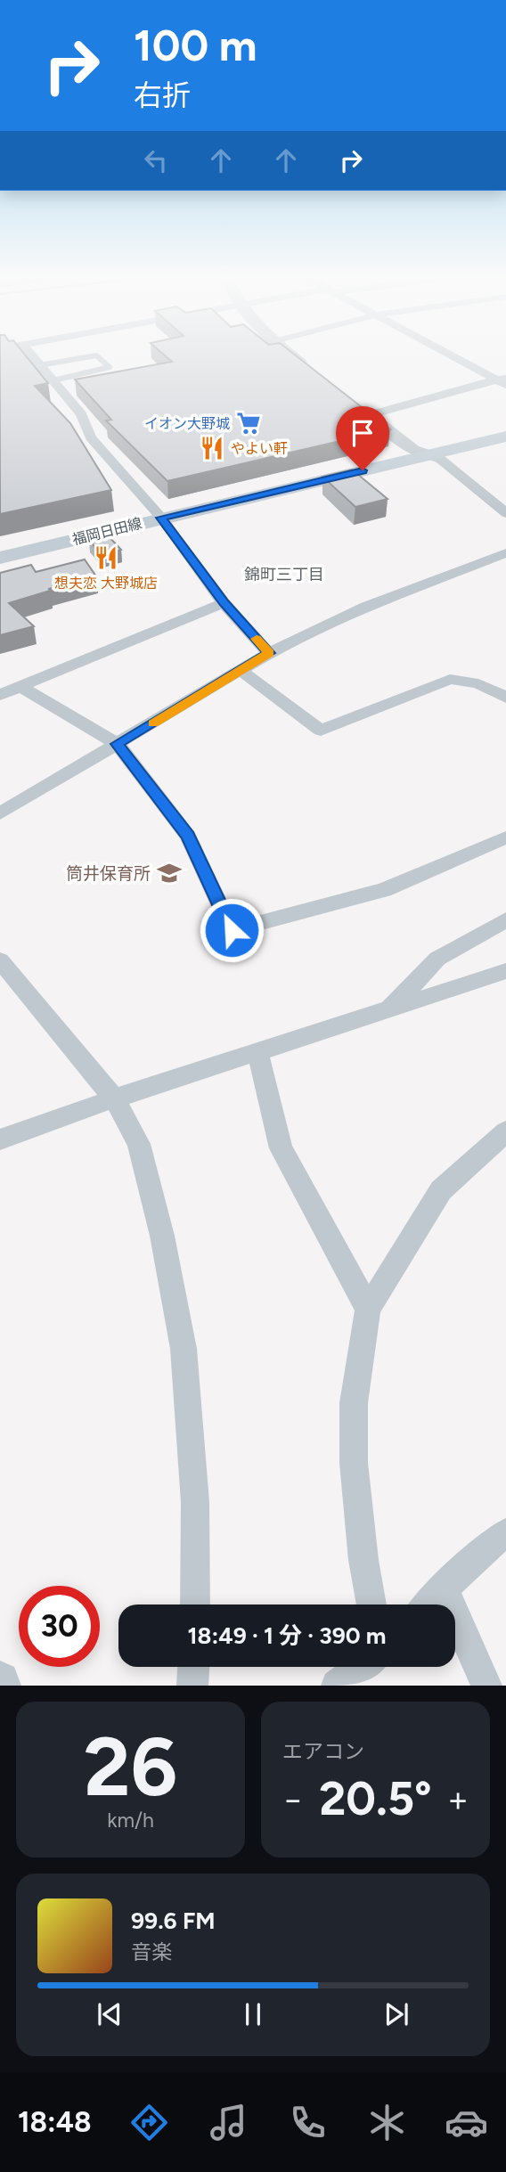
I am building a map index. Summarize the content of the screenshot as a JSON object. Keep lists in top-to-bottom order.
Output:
{
  "streets": {
    "main road": ["福岡日田線"]
  },
  "districts": ["錦町三丁目"],
  "places": {
    "supermarket": ["イオン大野城"],
    "restaurant": ["やよい軒", "想夫恋 大野城店"],
    "school or university": ["筒井保育所"]
  },
  "page": {
    "turn": ["100 m", "右折"],
    "limit": "30",
    "trip": "18:49 · 1 分 · 390 m",
    "tile": [
      ["26", "km/h"],
      "エアコン"
    ],
    "heat": ["−", "20.5°", "+"],
    "song": ["99.6 FM", "音楽"],
    "tabs": "18:48"
  }
}
